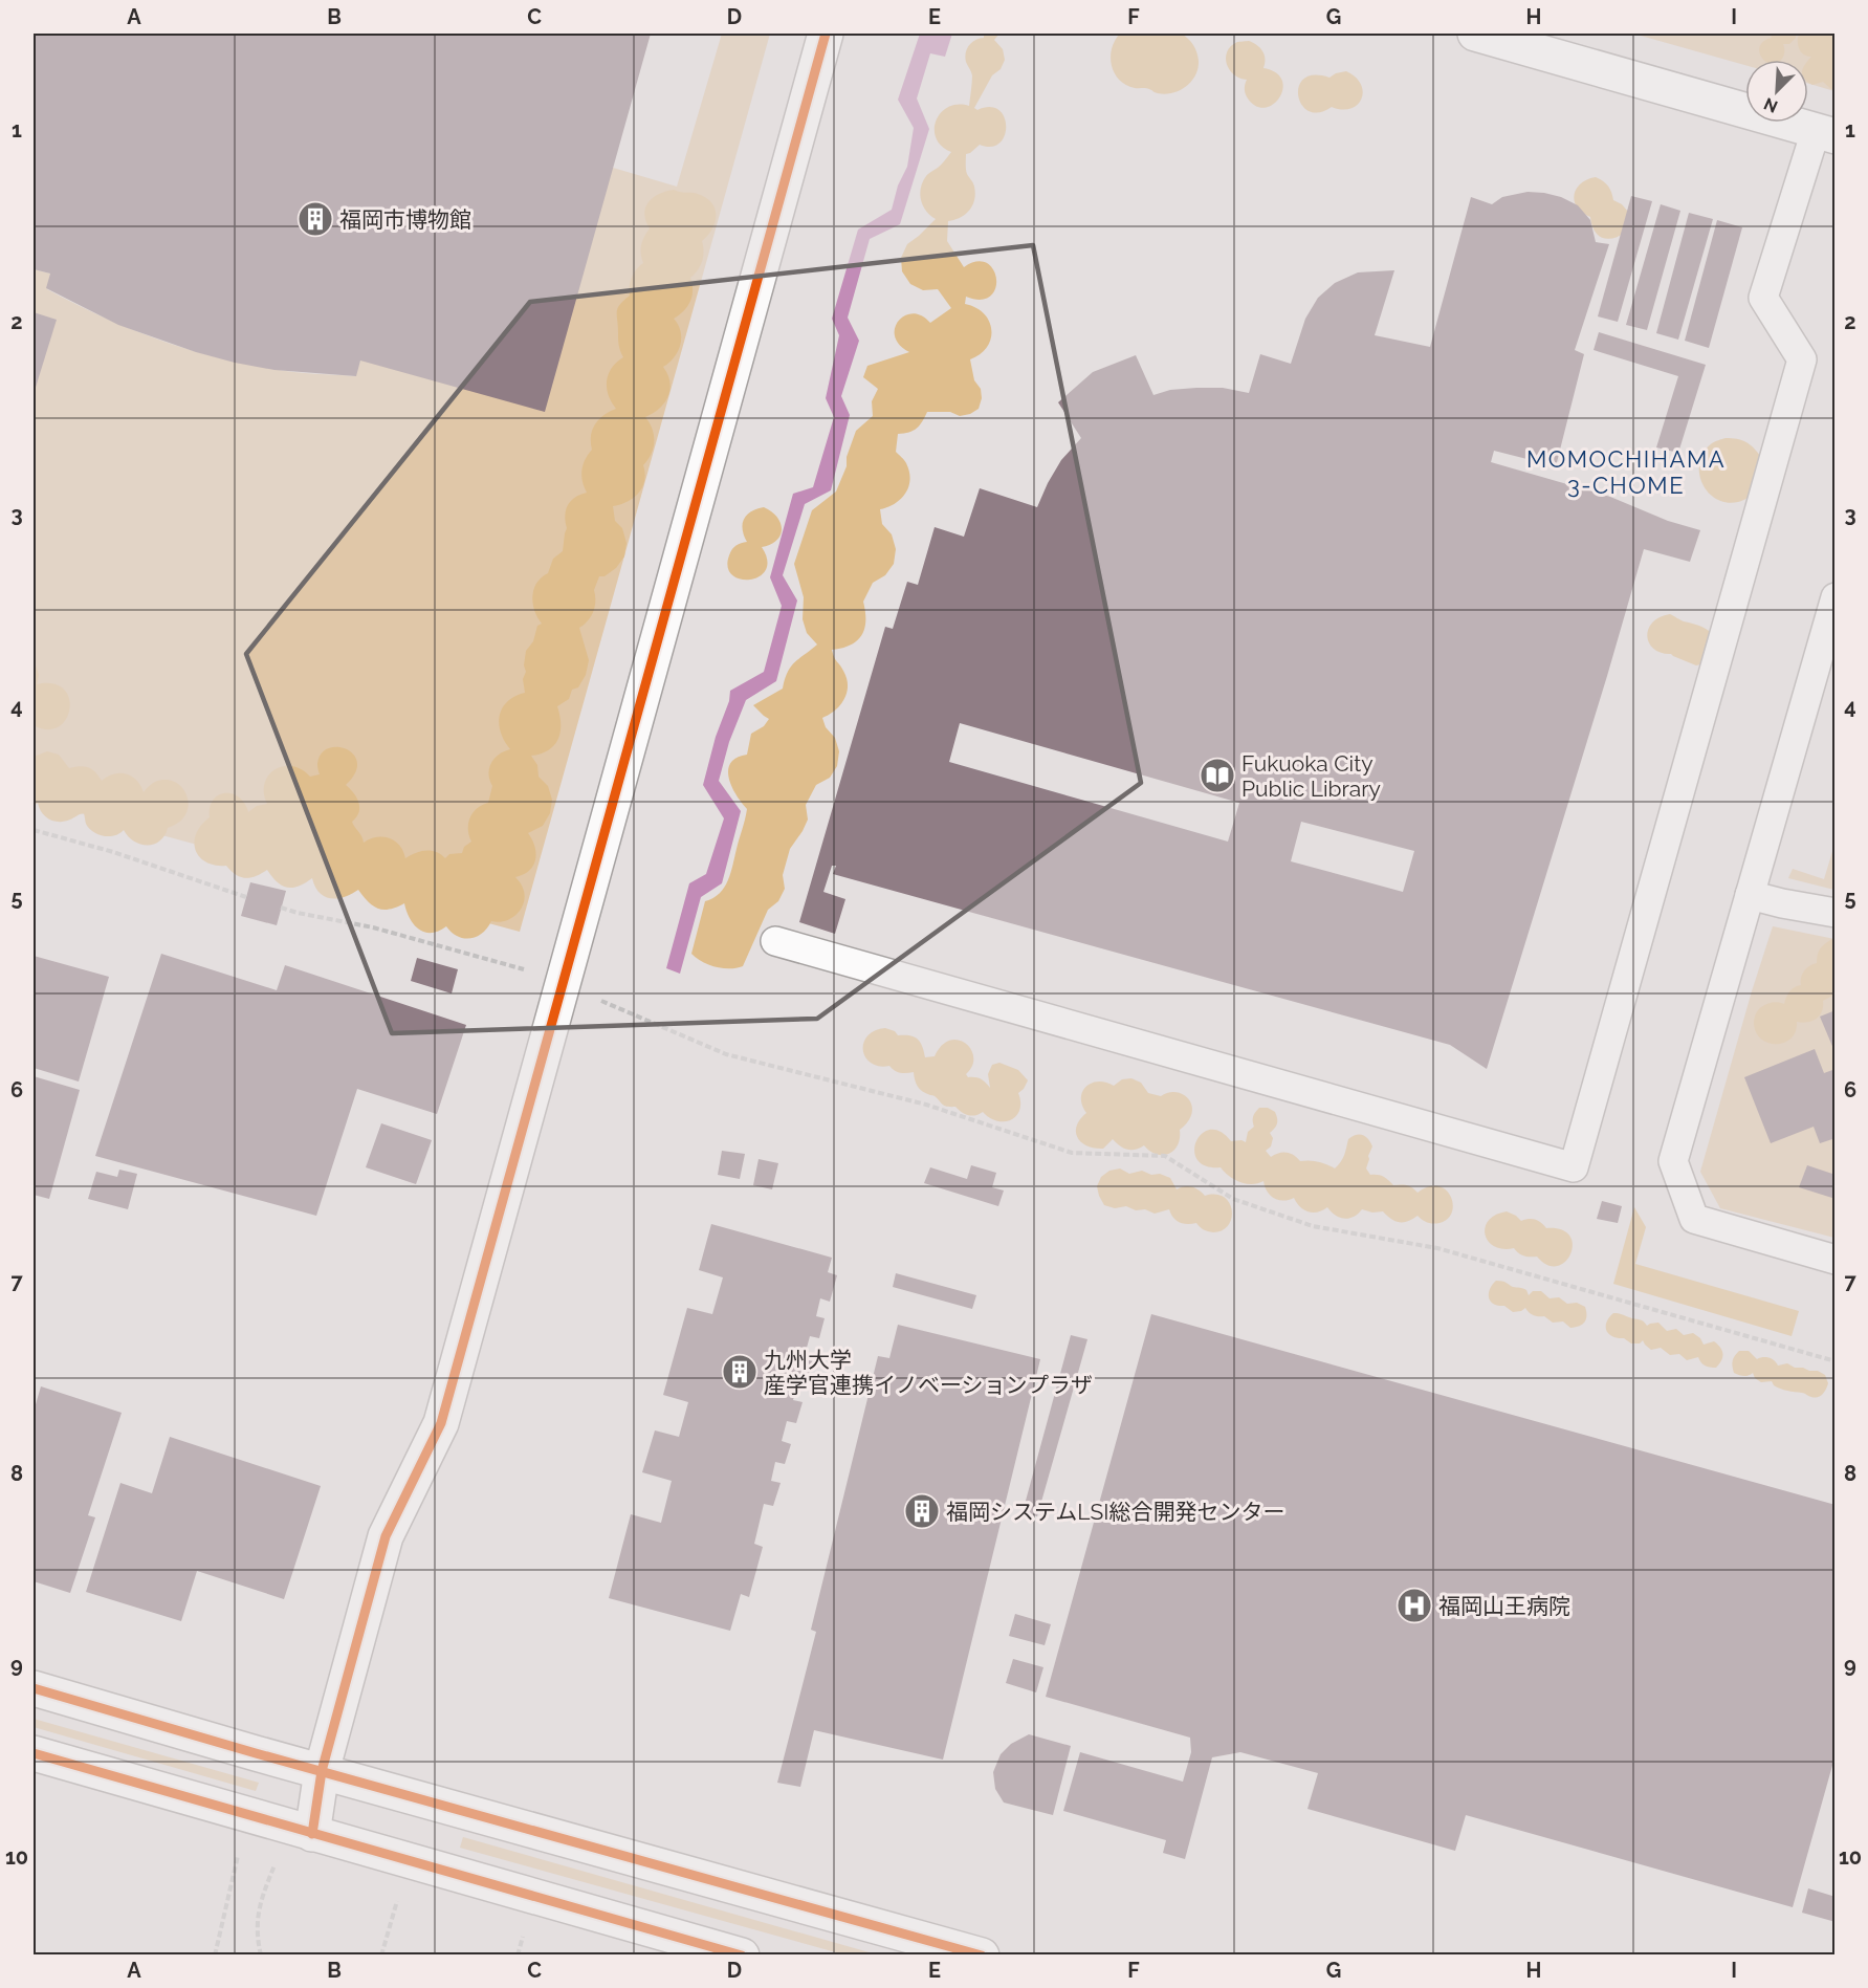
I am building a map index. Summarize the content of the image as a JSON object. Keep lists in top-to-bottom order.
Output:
{
  "districts": ["MOMOCHIHAMA 3-CHOME"],
  "places": {
    "building": ["福岡市博物館", "九州大学 産学官連携イノベーションプラザ", "福岡システムLSI総合開発センター"],
    "library": ["Fukuoka City Public Library"],
    "hospital": ["福岡山王病院"]
  },
  "north": "bottom left",
  "grid": {
    "columns": [
      "A",
      "B",
      "C",
      "D",
      "E",
      "F",
      "G",
      "H",
      "I"
    ],
    "rows": [
      "1",
      "2",
      "3",
      "4",
      "5",
      "6",
      "7",
      "8",
      "9",
      "10"
    ]
  }
}
